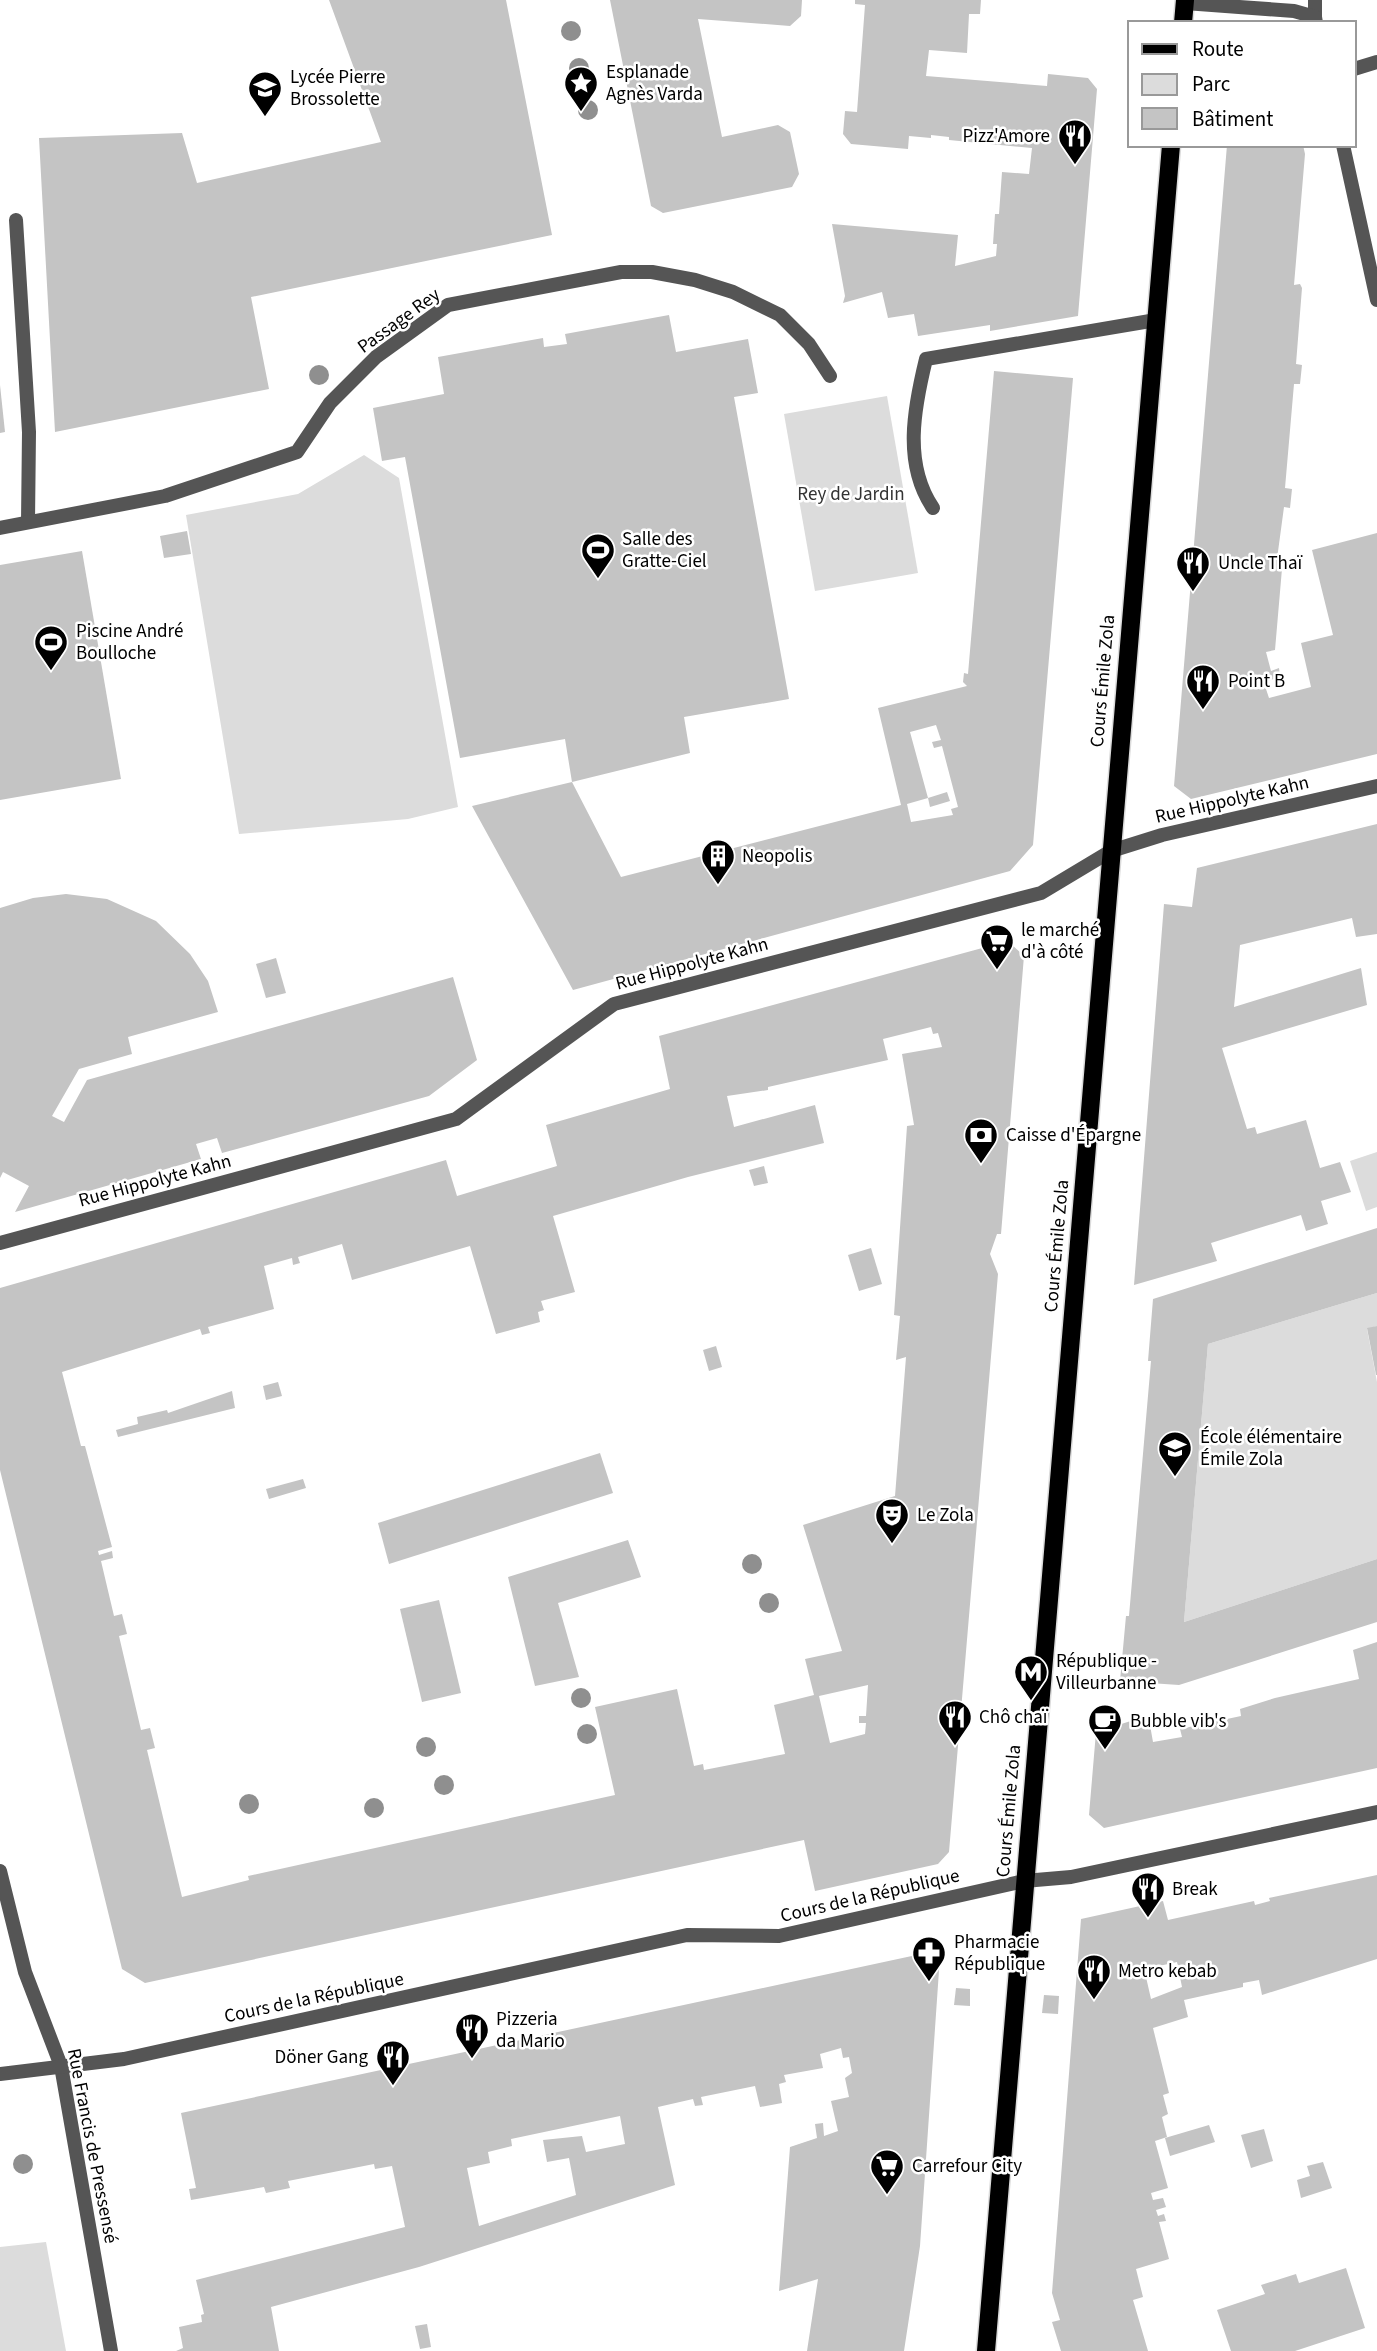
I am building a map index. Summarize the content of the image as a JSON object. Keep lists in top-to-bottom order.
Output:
{
  "streets": {
    "main road": ["Cours Émile Zola"],
    "street": [
      "Passage Rey",
      "Rue Hippolyte Kahn",
      "Cours de la République",
      "Rue Francis de Pressensé"
    ]
  },
  "crossings": [
    ["Cours Émile Zola", "Rue Hippolyte Kahn"],
    ["Cours Émile Zola", "Cours de la République"],
    ["Cours de la République", "Rue Francis de Pressensé"]
  ],
  "parks": ["Rey de Jardin"],
  "places": {
    "place": ["Esplanade Agnès Varda"],
    "school or university": ["Lycée Pierre Brossolette", "École élémentaire Émile Zola"],
    "restaurant": [
      "Pizz'Amore",
      "Uncle Thaï",
      "Point B",
      "Chô chaï",
      "Break",
      "Metro kebab",
      "Pizzeria da Mario",
      "Döner Gang"
    ],
    "sports": ["Salle des Gratte-Ciel", "Piscine André Boulloche"],
    "building": ["Neopolis"],
    "supermarket": ["le marché d'à côté", "Carrefour City"],
    "bank": ["Caisse d'Épargne"],
    "theatre": ["Le Zola"],
    "metro station": ["République - Villeurbanne"],
    "cafe": ["Bubble vib's"],
    "pharmacy": ["Pharmacie République"]
  },
  "legend": ["Route", "Parc", "Bâtiment"]
}
